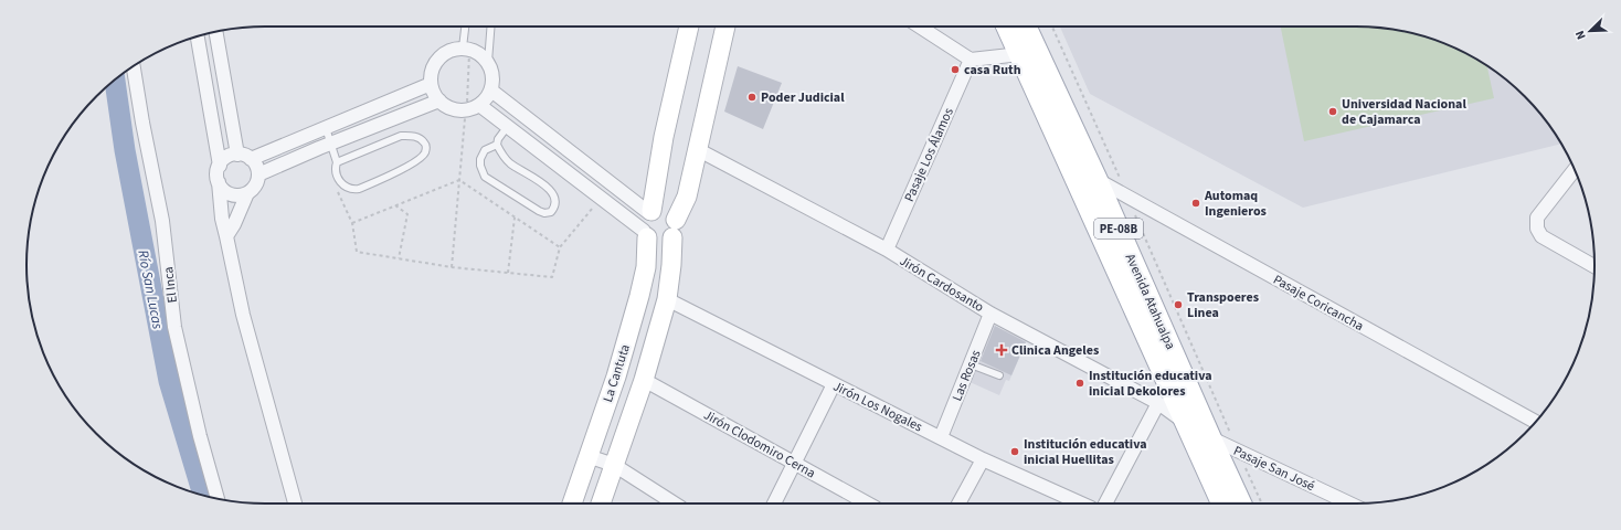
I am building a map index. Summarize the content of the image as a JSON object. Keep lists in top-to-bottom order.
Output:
{
  "streets": {
    "main road": ["PE-08B", "Avenida Atahualpa"],
    "street": [
      "Pasaje Los Álamos",
      "Jirón Cardosanto",
      "El Inca",
      "Pasaje Coricancha",
      "La Cantuta",
      "Las Rosas",
      "Jirón Los Nogales",
      "Jirón Clodomiro Cerna",
      "Pasaje San José"
    ]
  },
  "crossings": [
    ["Pasaje Los Álamos", "Jirón Cardosanto"],
    ["Jirón Cardosanto", "Avenida Atahualpa"],
    ["Jirón Cardosanto", "La Cantuta"],
    ["Jirón Cardosanto", "Las Rosas"],
    ["Jirón Cardosanto", "Pasaje San José"],
    ["Avenida Atahualpa", "Pasaje Coricancha"],
    ["Avenida Atahualpa", "Pasaje San José"],
    ["La Cantuta", "Jirón Los Nogales"],
    ["La Cantuta", "Jirón Clodomiro Cerna"],
    ["Las Rosas", "Jirón Los Nogales"]
  ],
  "water": ["Río San Lucas"],
  "places": {
    "other": [
      "casa Ruth",
      "Poder Judicial",
      "Universidad Nacional de Cajamarca",
      "Automaq Ingenieros",
      "Transpoeres Linea",
      "Institución educativa inicial Dekolores",
      "Institución educativa inicial Huellitas"
    ],
    "health": ["Clinica Angeles"]
  },
  "north": "bottom left"
}
